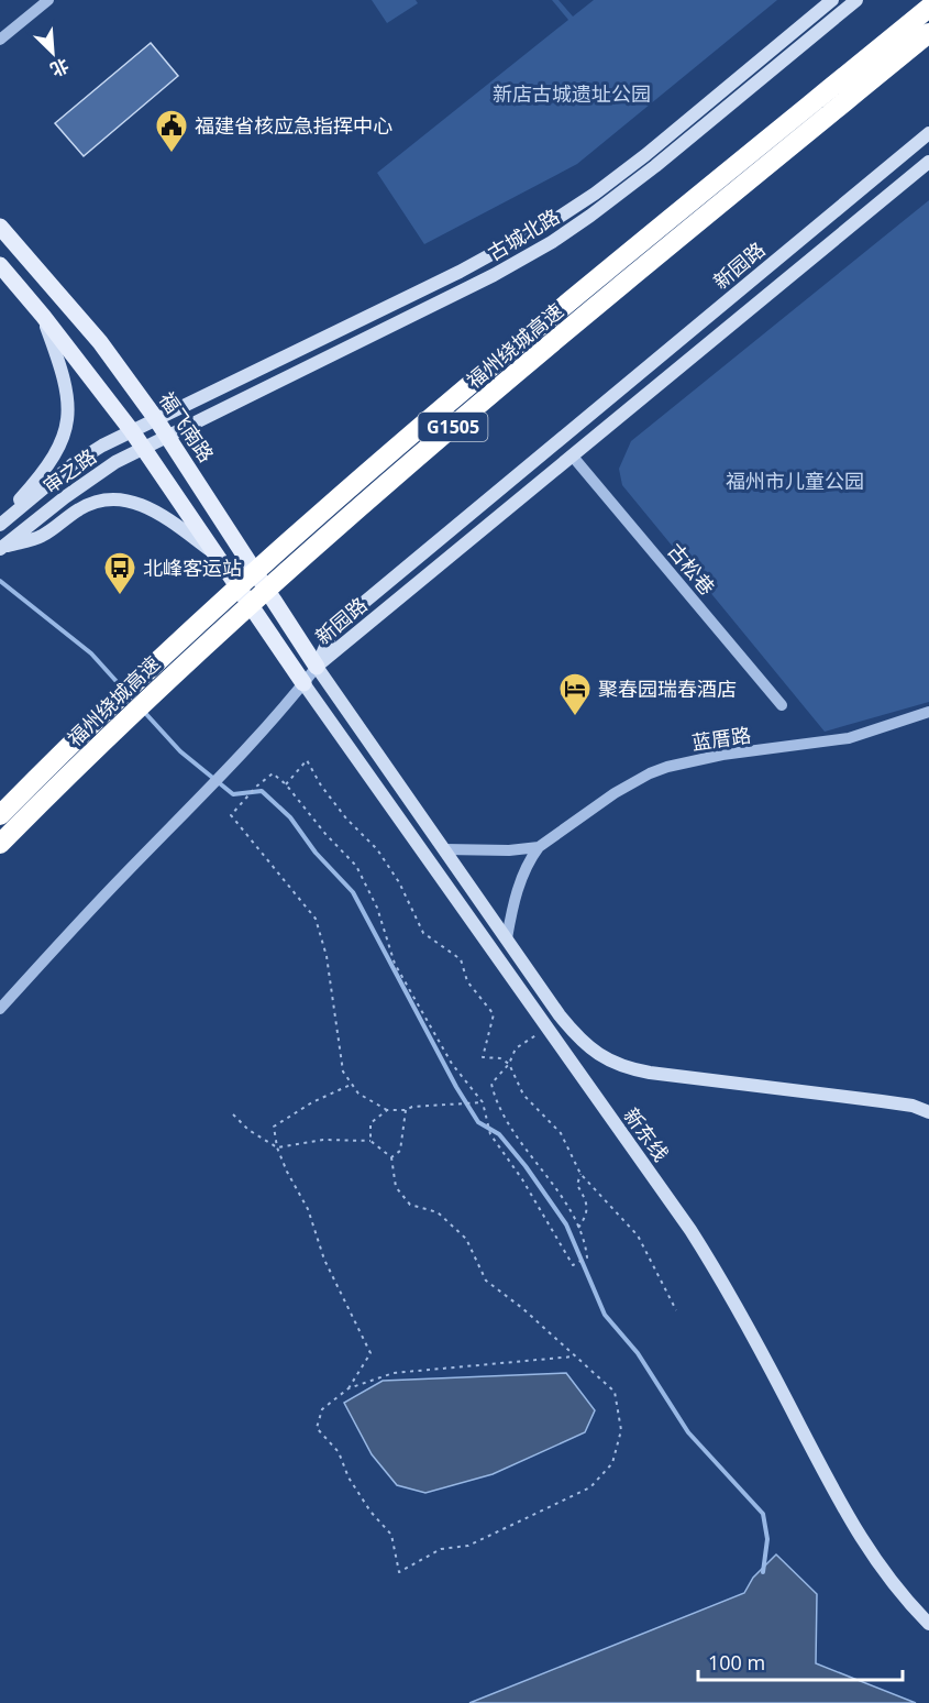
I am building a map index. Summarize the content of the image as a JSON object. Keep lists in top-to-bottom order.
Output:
{
  "streets": {
    "highway": ["福州绕城高速", "G1505"],
    "main road": [
      "古城北路",
      "新园路",
      "福飞南路",
      "审之路",
      "新东线"
    ],
    "street": ["古松巷", "蓝厝路"]
  },
  "crossings": [
    ["古城北路", "福飞南路"],
    ["古城北路", "审之路"],
    ["新园路", "福飞南路"],
    ["新园路", "古松巷"],
    ["福飞南路", "审之路"]
  ],
  "parks": ["新店古城遗址公园", "福州市儿童公园"],
  "places": {
    "public building": ["福建省核应急指挥中心"],
    "bus stop": ["北峰客运站"],
    "hotel": ["聚春园瑞春酒店"]
  },
  "scale_bar": "100 m",
  "north": "bottom right"
}
